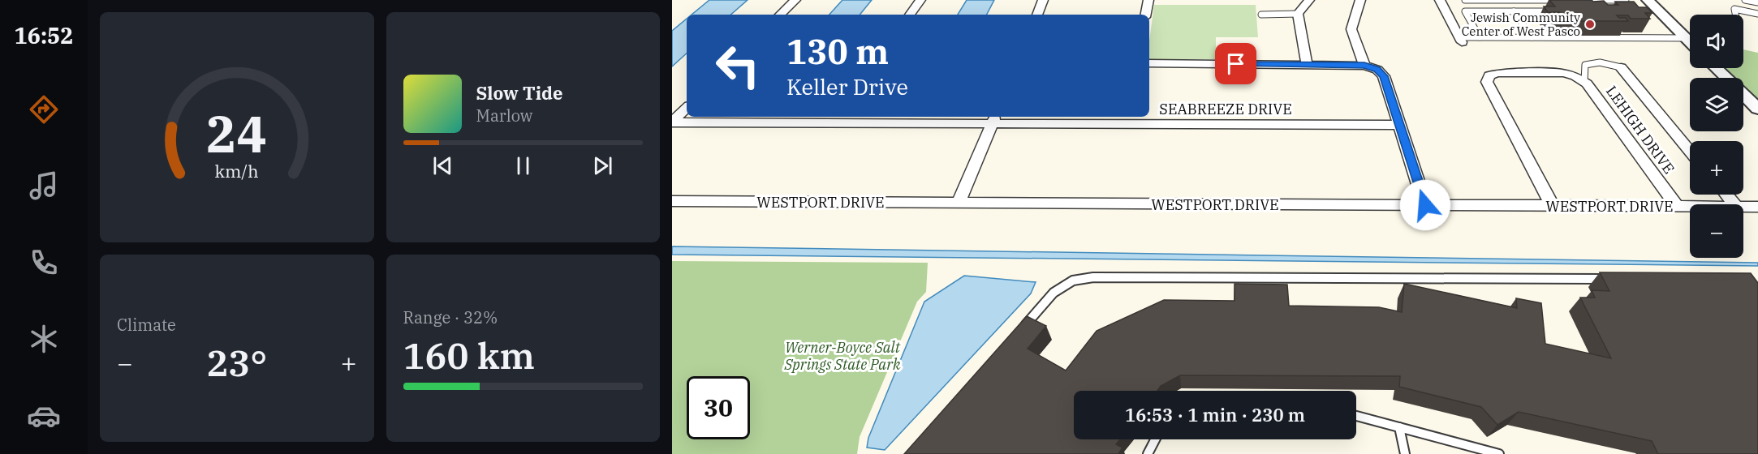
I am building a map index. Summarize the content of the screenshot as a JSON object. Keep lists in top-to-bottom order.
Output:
{
  "streets": {
    "street": ["SEABREEZE DRIVE", "LEHIGH DRIVE", "WESTPORT DRIVE"]
  },
  "crossings": [
    ["LEHIGH DRIVE", "WESTPORT DRIVE"]
  ],
  "parks": ["Werner-Boyce Salt Springs State Park"],
  "places": ["Jewish Community Center of West Pasco"],
  "page": {
    "tabs": "16:52",
    "map_buttons": ["+", "−"],
    "turn": ["130 m", "Keller Drive"],
    "song": ["Slow Tide", "Marlow"],
    "tile": [
      "Climate",
      ["Range · 32%", "160 km"]
    ],
    "heat": ["−", "23°", "+"],
    "limit": "30",
    "trip": "16:53 · 1 min · 230 m",
    "gauge": ["24", "km/h"]
  }
}
